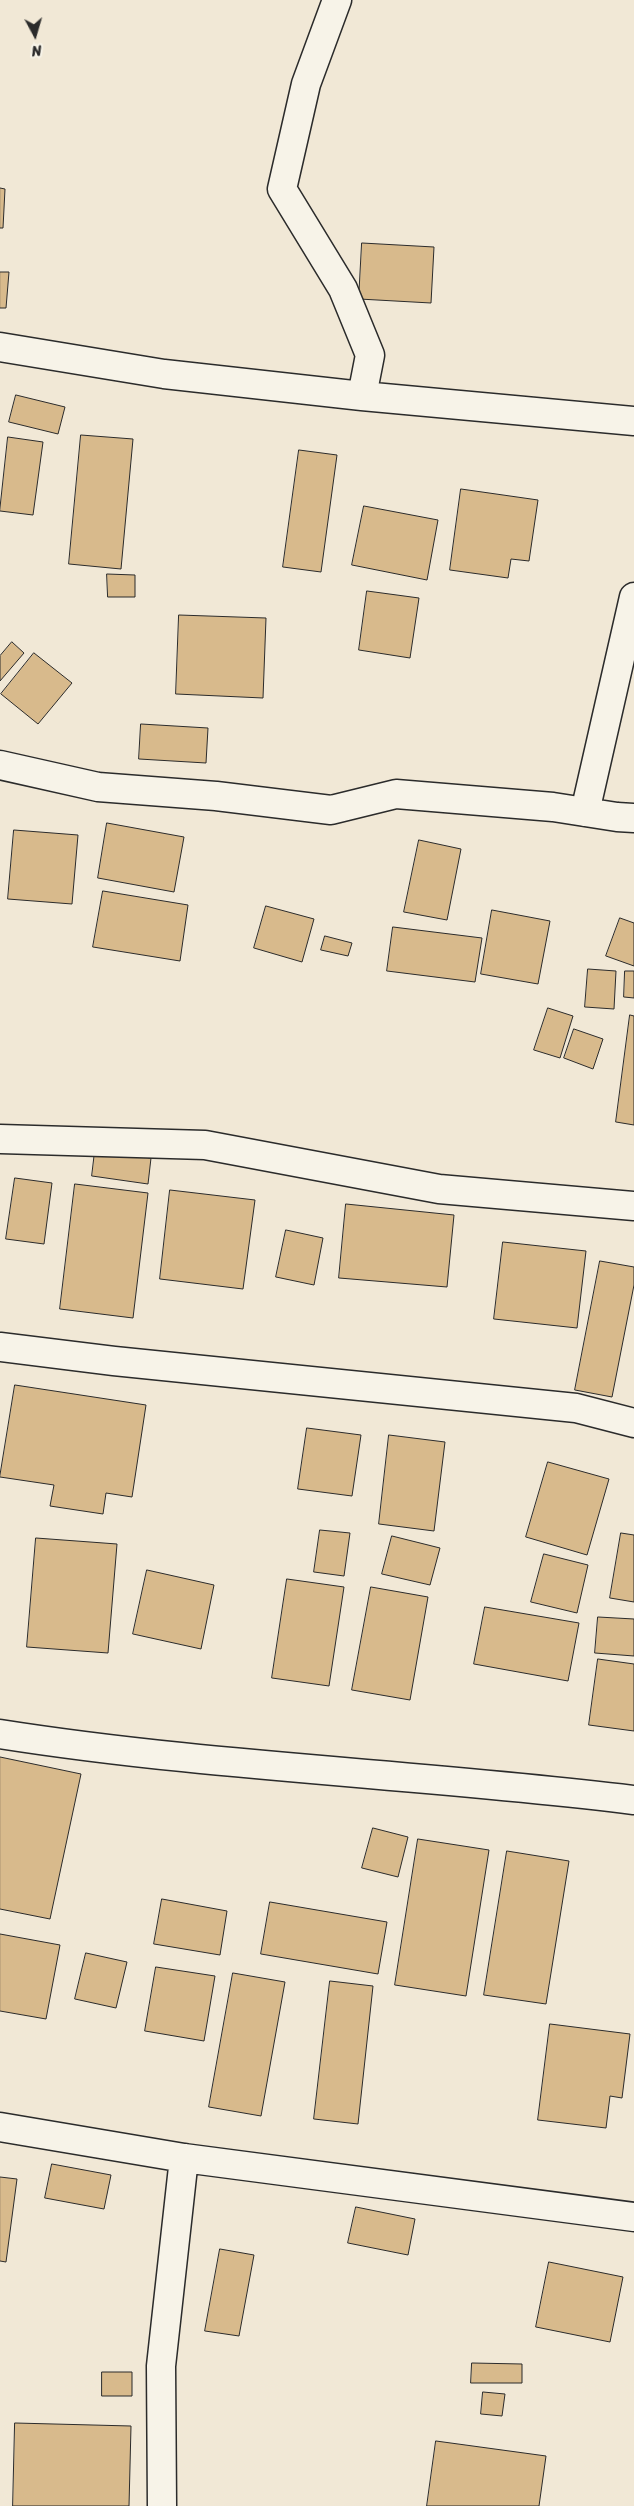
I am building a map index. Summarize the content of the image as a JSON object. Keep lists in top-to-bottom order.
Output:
{
  "north": "bottom"
}
